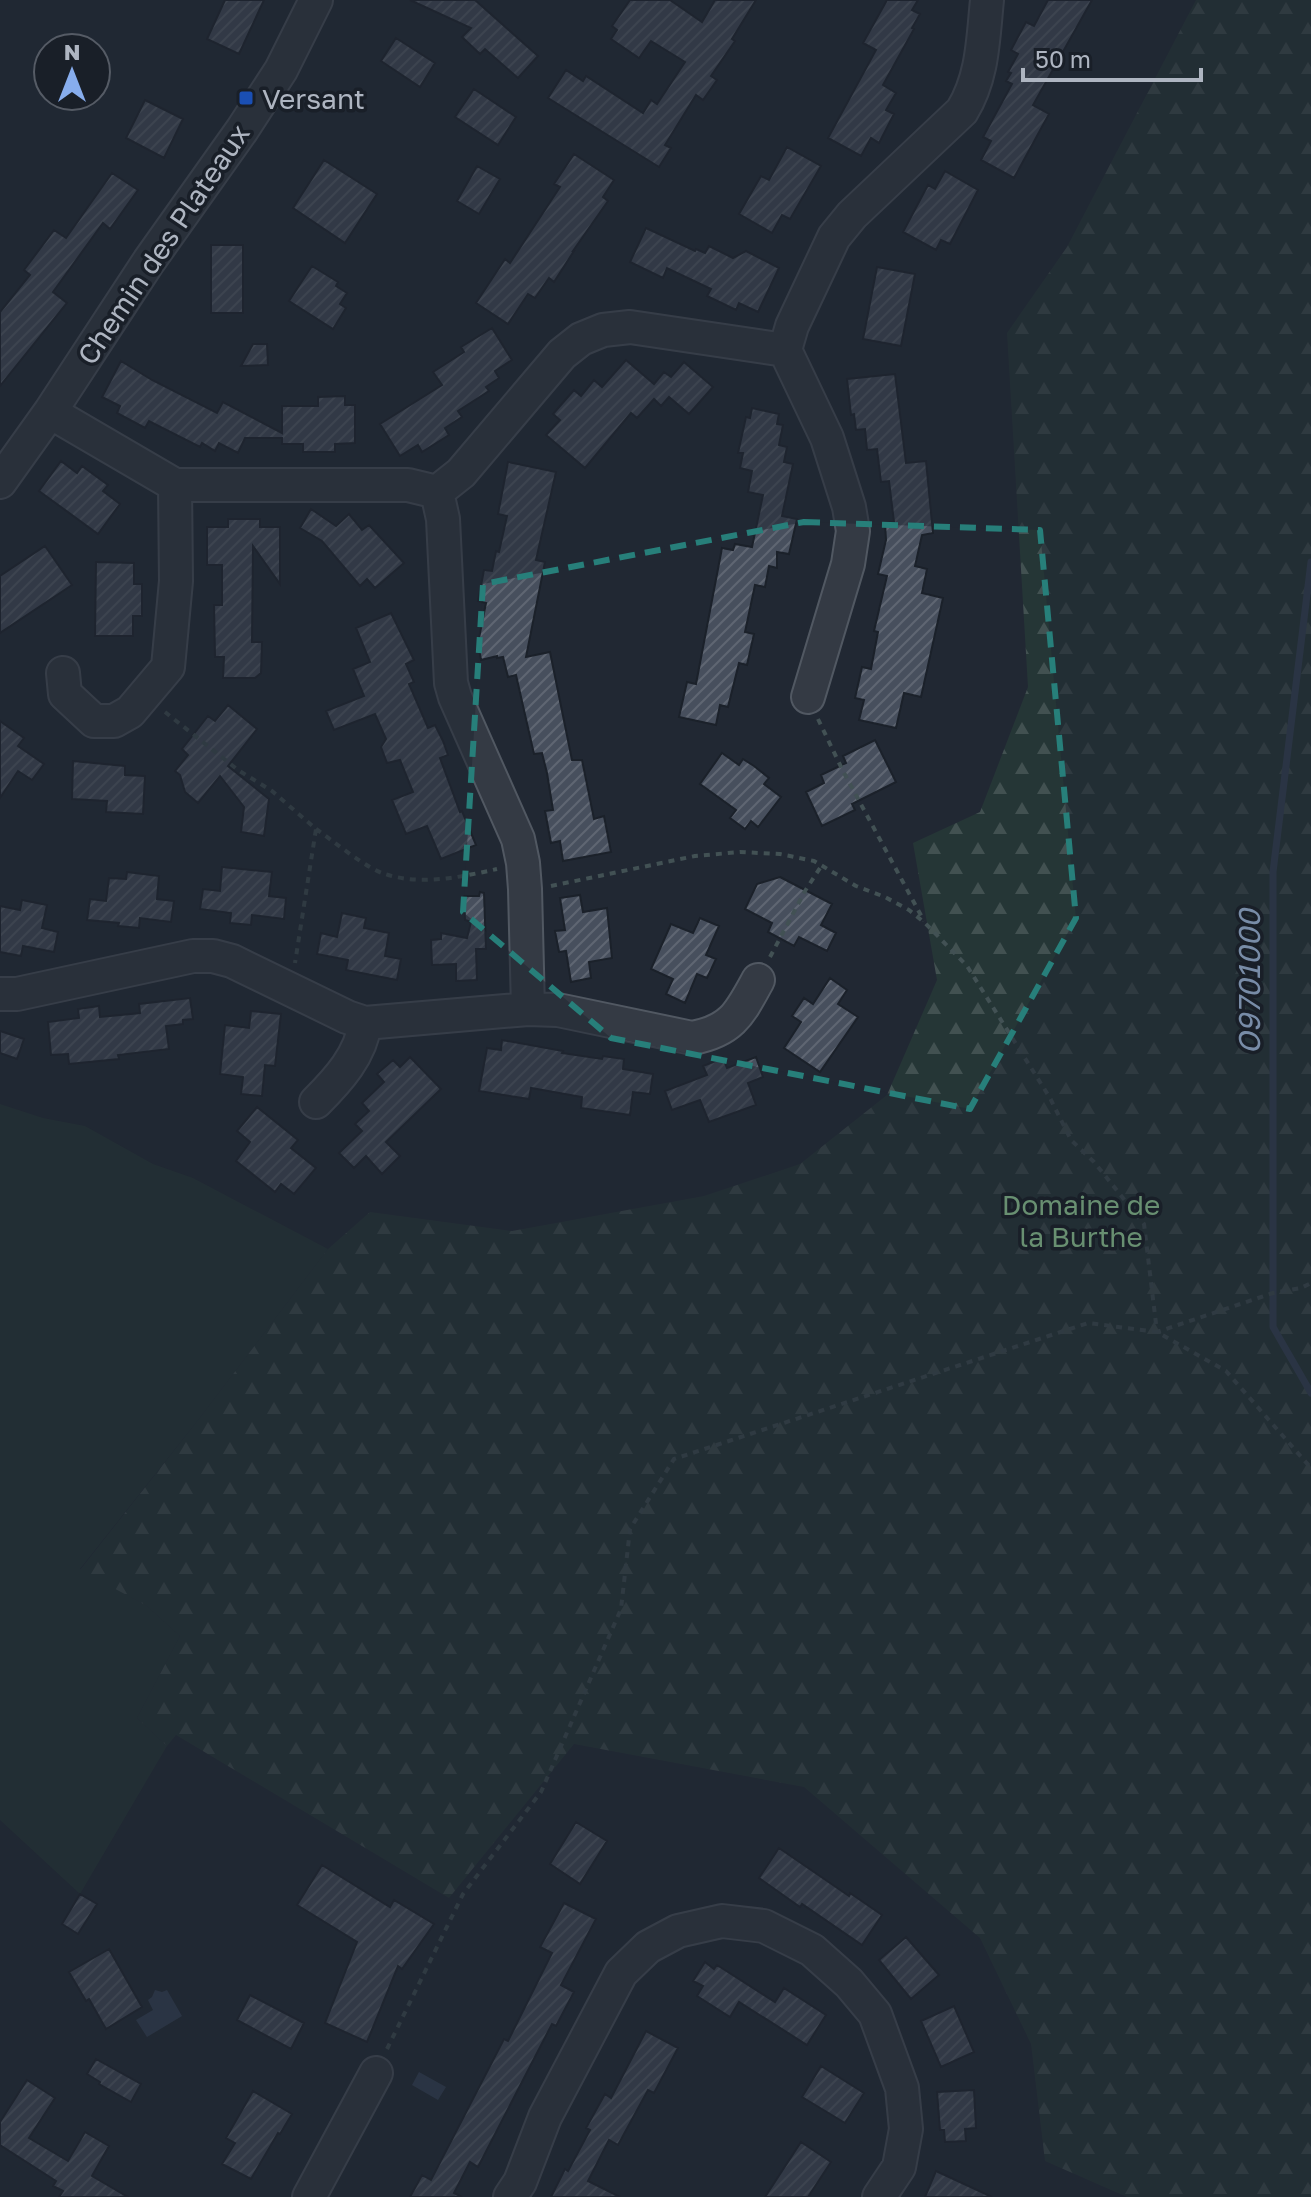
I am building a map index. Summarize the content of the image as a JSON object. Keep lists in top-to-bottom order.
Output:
{
  "streets": {
    "street": ["Chemin des Plateaux"]
  },
  "water": ["O9701000"],
  "parks": ["Domaine de la Burthe"],
  "places": {
    "transit": ["Versant"]
  },
  "scale_bar": "50 m",
  "north": "top"
}
